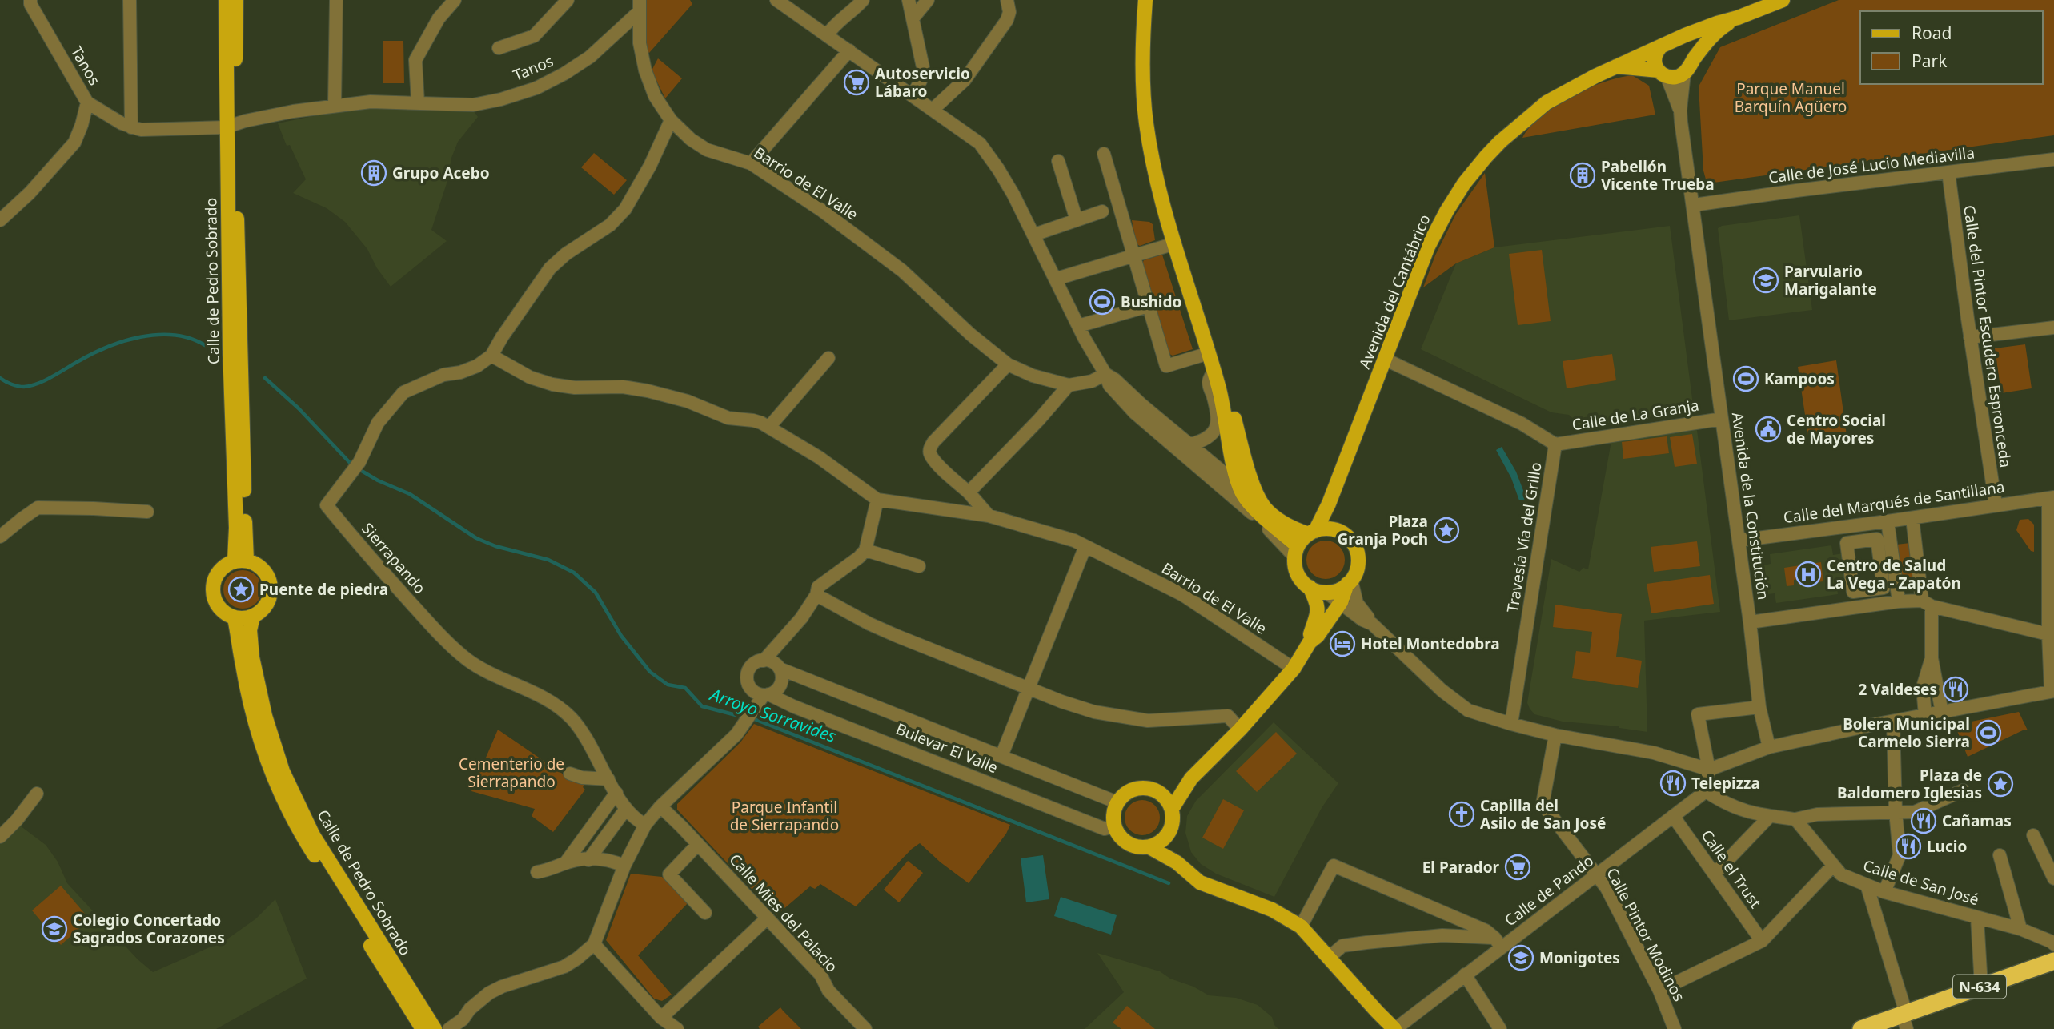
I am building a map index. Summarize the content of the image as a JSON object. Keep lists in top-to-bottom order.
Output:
{
  "streets": {
    "highway": ["N-634"],
    "main road": ["Calle de Pedro Sobrado", "Avenida del Cantábrico"],
    "street": [
      "Tanos",
      "Calle de José Lucio Mediavilla",
      "Barrio de El Valle",
      "Calle del Pintor Escudero Espronceda",
      "Calle de La Granja",
      "Calle del Marqués de Santillana",
      "Avenida de la Constitución",
      "Travesía Vía del Grillo",
      "Sierrapando",
      "Bulevar El Valle",
      "Calle el Trust",
      "Calle de San José",
      "Calle de Pando",
      "Calle Mies del Palacio",
      "Calle Pintor Modinos"
    ]
  },
  "crossings": [
    ["Tanos", "Barrio de El Valle"],
    ["Tanos", "Calle de Pedro Sobrado"],
    ["Calle de José Lucio Mediavilla", "Calle del Pintor Escudero Espronceda"],
    ["Calle de José Lucio Mediavilla", "Avenida de la Constitución"],
    ["Barrio de El Valle", "Sierrapando"],
    ["Avenida del Cantábrico", "Avenida de la Constitución"],
    ["Avenida del Cantábrico", "Travesía Vía del Grillo"],
    ["Calle del Pintor Escudero Espronceda", "Calle del Marqués de Santillana"],
    ["Calle de La Granja", "Avenida de la Constitución"],
    ["Calle de La Granja", "Travesía Vía del Grillo"],
    ["Calle del Marqués de Santillana", "Avenida de la Constitución"],
    ["Calle el Trust", "Calle de Pando"],
    ["Calle de Pando", "Calle Pintor Modinos"]
  ],
  "water": ["Arroyo Sorravides"],
  "parks": ["Parque Manuel Barquín Agüero", "Cementerio de Sierrapando", "Parque Infantil de Sierrapando"],
  "places": {
    "supermarket": ["Autoservicio Lábaro", "El Parador"],
    "building": ["Grupo Acebo", "Pabellón Vicente Trueba"],
    "school or university": ["Parvulario Marigalante", "Colegio Concertado Sagrados Corazones", "Monigotes"],
    "sports": ["Bushido", "Kampoos", "Bolera Municipal Carmelo Sierra"],
    "public building": ["Centro Social de Mayores"],
    "place": ["Plaza Granja Poch", "Puente de piedra", "Plaza de Baldomero Iglesias"],
    "hospital": ["Centro de Salud La Vega - Zapatón"],
    "hotel": ["Hotel Montedobra"],
    "restaurant": [
      "2 Valdeses",
      "Telepizza",
      "Cañamas",
      "Lucio"
    ],
    "church": ["Capilla del Asilo de San José"]
  },
  "legend": ["Road", "Park"]
}
